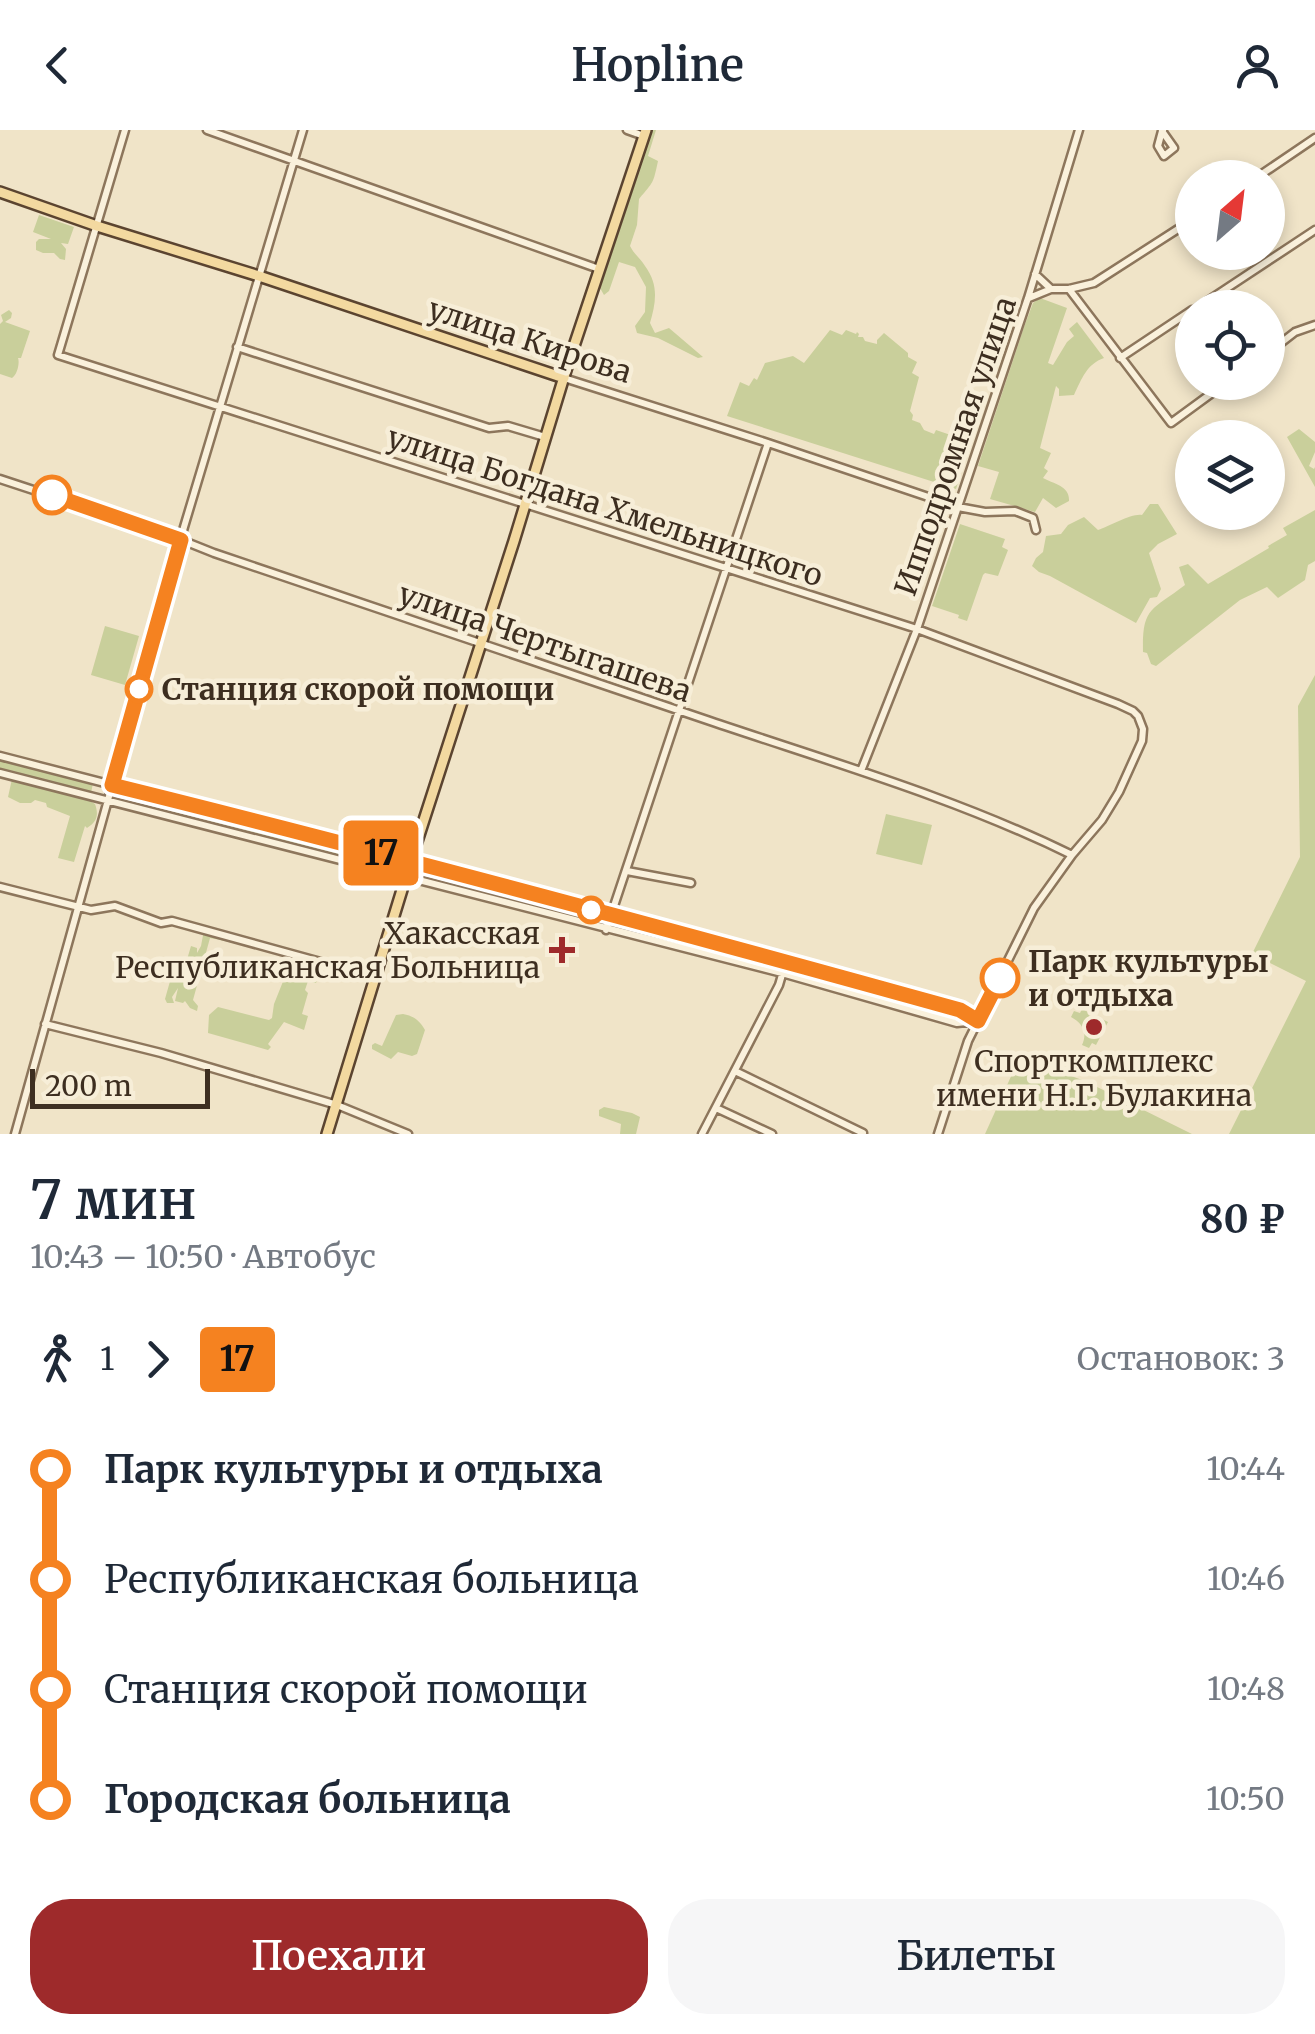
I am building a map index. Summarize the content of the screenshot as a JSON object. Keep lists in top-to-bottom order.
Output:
{
  "streets": {
    "main road": ["улица Кирова"],
    "street": ["Ипподромная улица", "улица Богдана Хмельницкого", "улица Чертыгашева"]
  },
  "crossings": [
    ["улица Кирова", "Ипподромная улица"],
    ["улица Кирова", "улица Богдана Хмельницкого"],
    ["Ипподромная улица", "улица Богдана Хмельницкого"],
    ["Ипподромная улица", "улица Чертыгашева"],
    ["улица Богдана Хмельницкого", "улица Чертыгашева"]
  ],
  "places": {
    "other": ["Станция скорой помощи", "Парк культуры и отдыха", "Спорткомплекс имени Н.Г. Булакина"],
    "health": ["Хакасская Республиканская Больница"]
  },
  "lines": ["bus line 17"],
  "scale_bar": "200 m",
  "north": "top right",
  "page": {
    "header": "Hopline",
    "on_map": "17",
    "scale": "200 m",
    "heading": ["7 мин", "10:43 – 10:50 · Автобус", "80 ₽"],
    "legs": ["1", "17", "Остановок: 3"],
    "list": [
      {
        "name": "Парк культуры и отдыха",
        "value": "10:44"
      },
      {
        "name": "Республиканская больница",
        "value": "10:46"
      },
      {
        "name": "Станция скорой помощи",
        "value": "10:48"
      },
      {
        "name": "Городская больница",
        "value": "10:50"
      }
    ],
    "buttons": ["Поехали", "Билеты"]
  }
}
